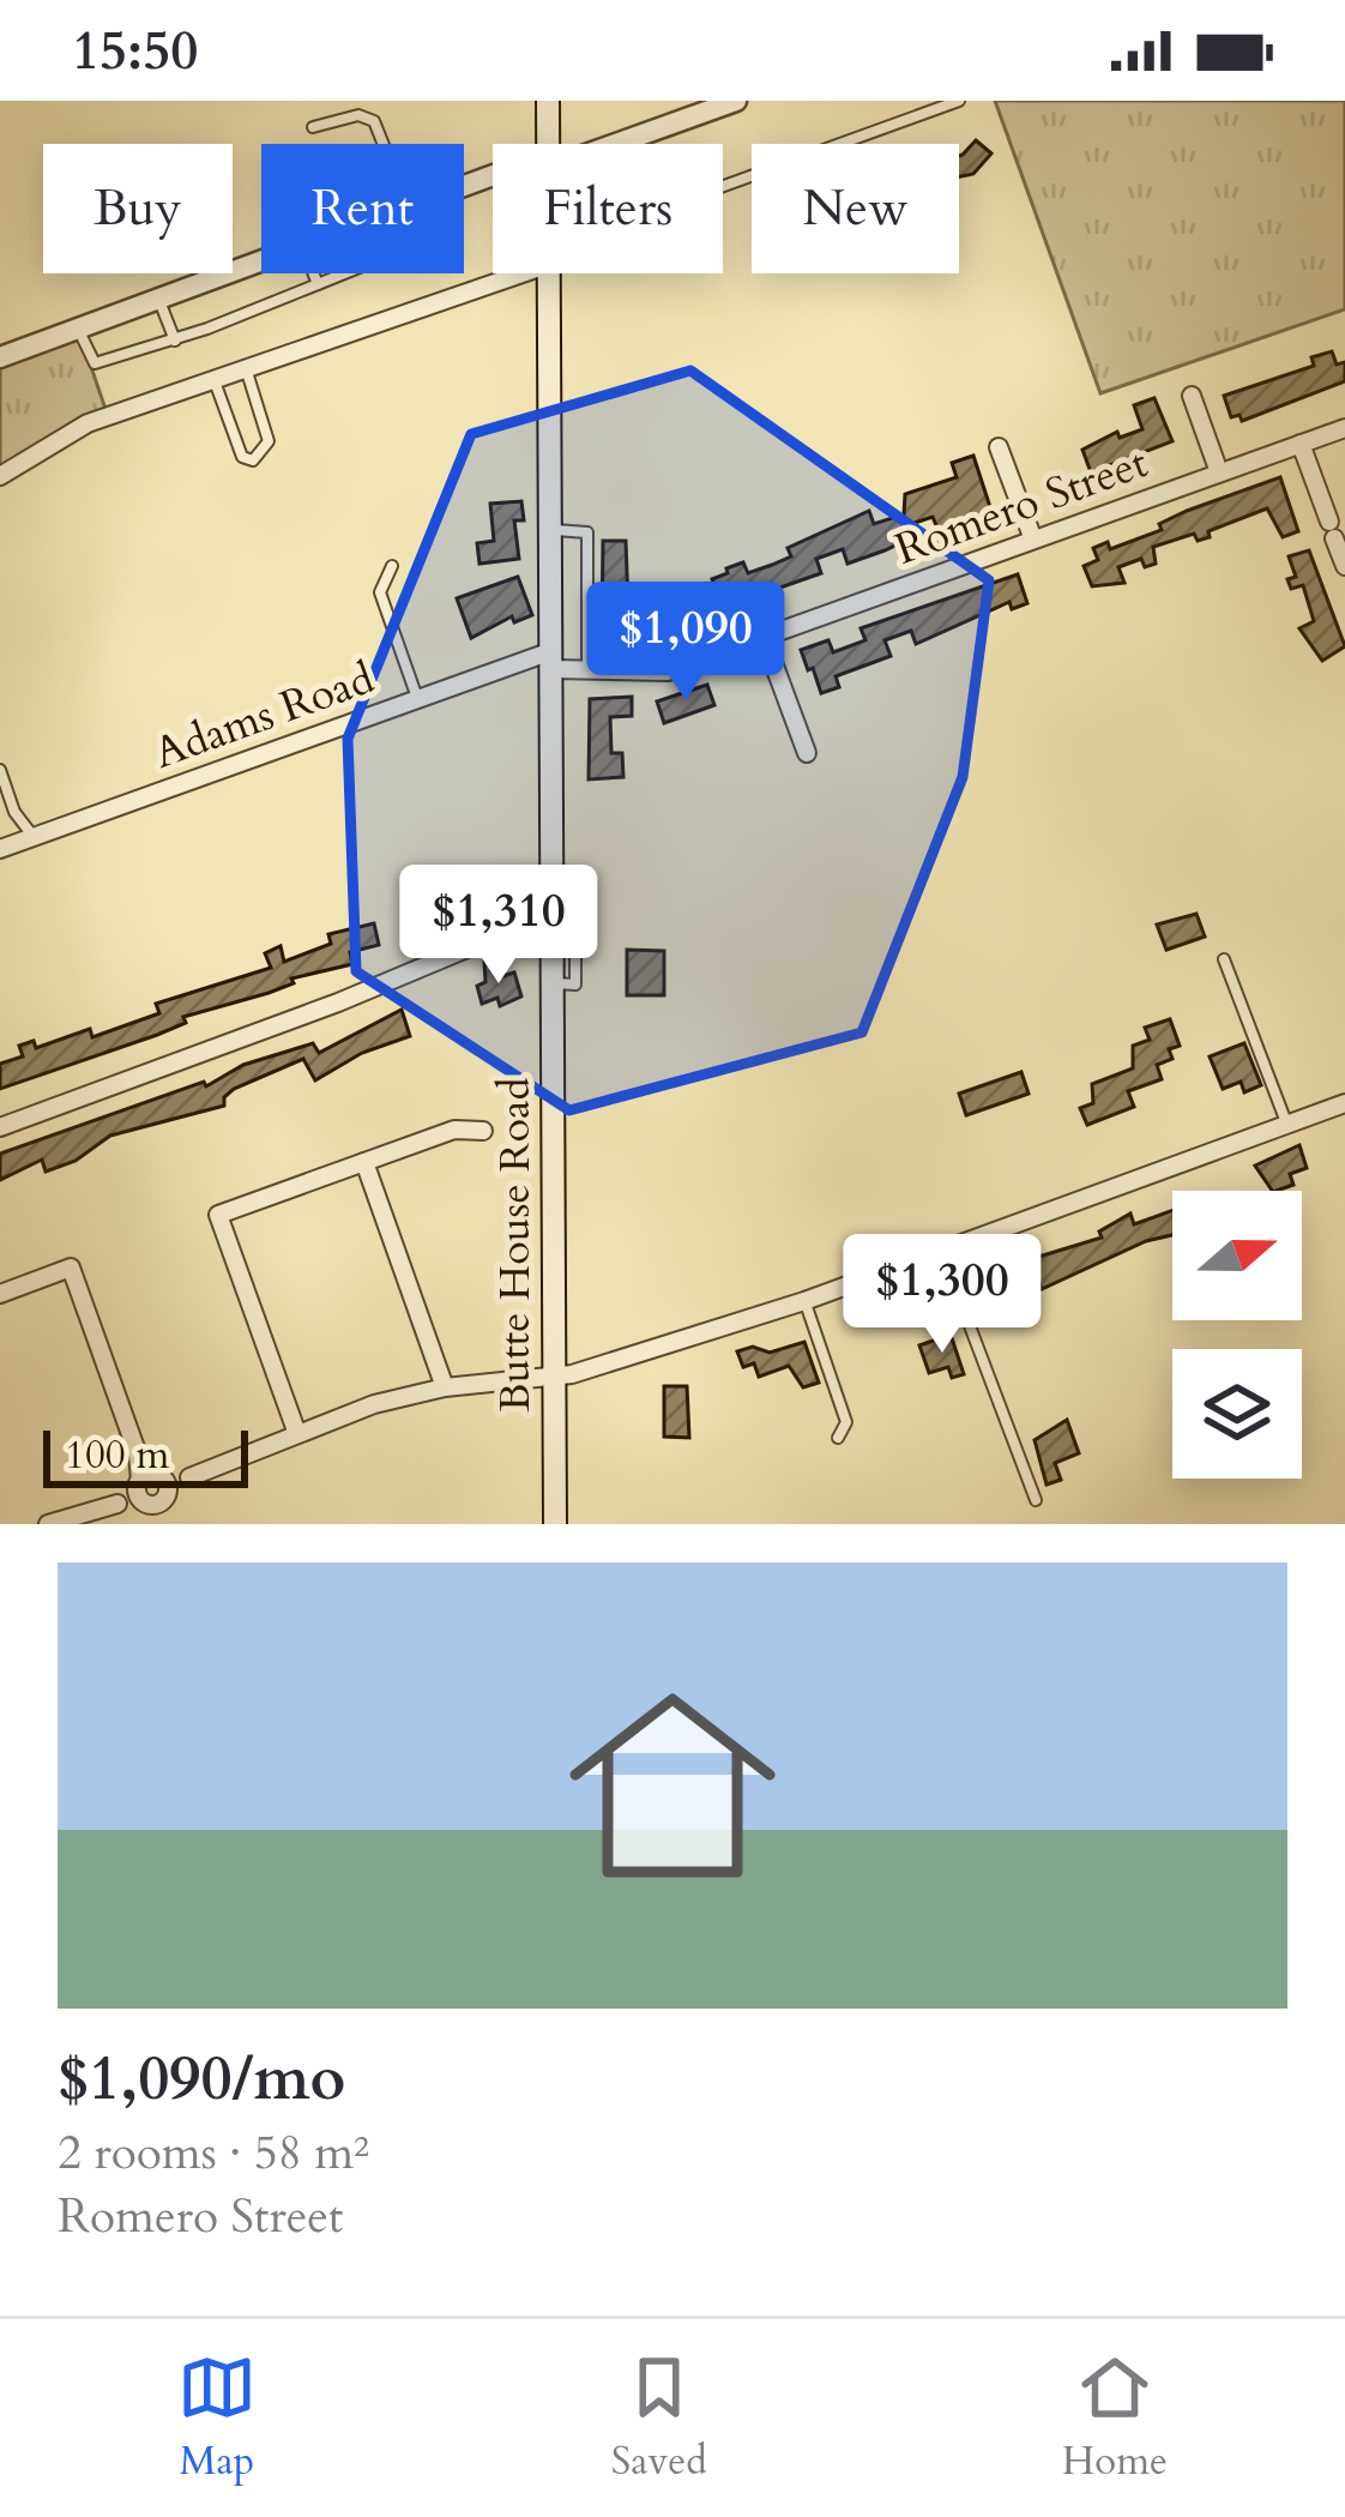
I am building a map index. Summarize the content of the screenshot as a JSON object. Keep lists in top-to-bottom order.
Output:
{
  "streets": {
    "main road": ["Butte House Road"],
    "street": ["Romero Street", "Adams Road"]
  },
  "crossings": [
    ["Romero Street", "Adams Road"],
    ["Romero Street", "Butte House Road"],
    ["Adams Road", "Butte House Road"]
  ],
  "scale_bar": "100 m",
  "north": "right",
  "page": {
    "status": "15:50",
    "chip": [
      "Buy",
      "Rent",
      "Filters",
      "New"
    ],
    "price": ["$1,090", "$1,310", "$1,300"],
    "scale": "100 m",
    "list": [
      {
        "name": "$1,090/mo",
        "note": "2 rooms · 58 m² · Romero Street"
      }
    ],
    "tabs": ["Map", "Saved", "Home"]
  }
}
